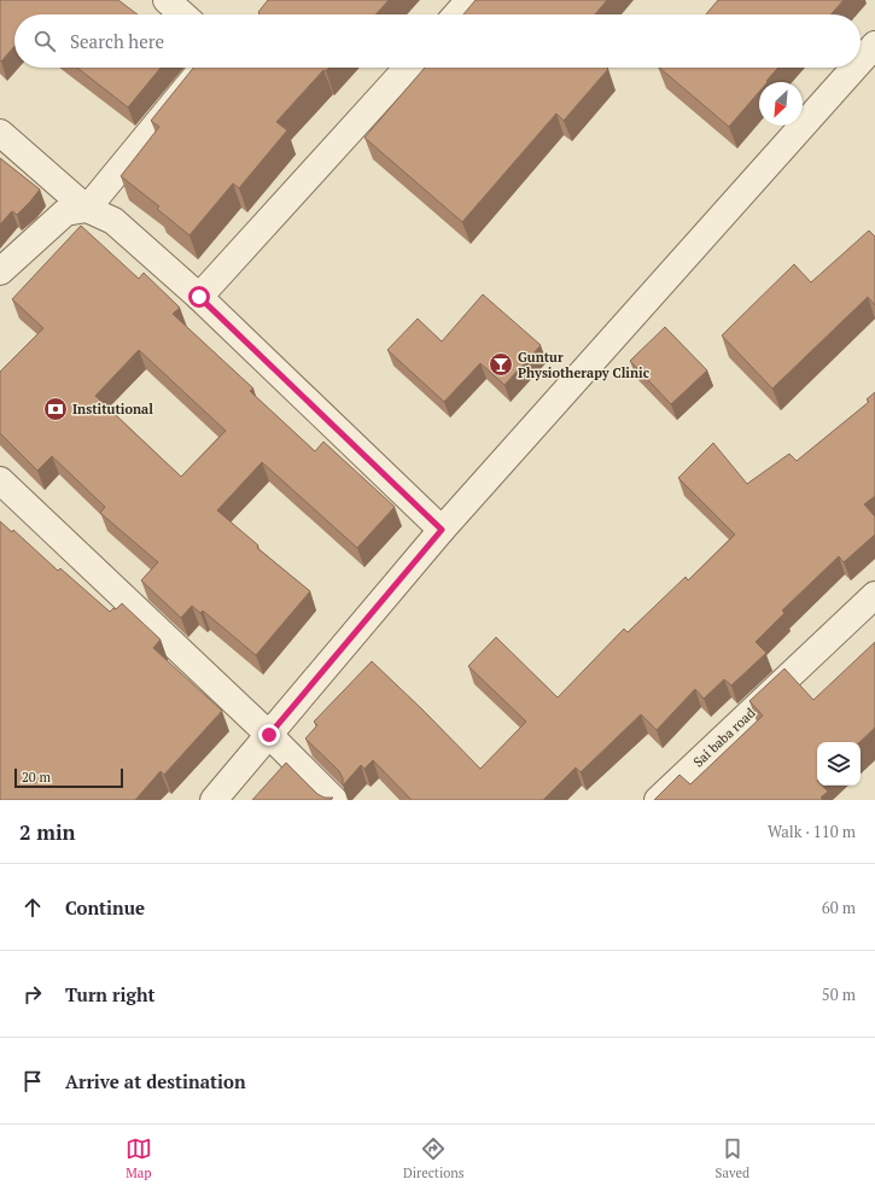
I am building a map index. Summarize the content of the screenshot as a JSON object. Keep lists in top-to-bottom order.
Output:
{
  "streets": {
    "street": ["Sai baba road"]
  },
  "places": {
    "bar": ["Guntur Physiotherapy Clinic"],
    "bank": ["Institutional"]
  },
  "scale_bar": "20 m",
  "north": "bottom left",
  "page": {
    "search": "Search here",
    "scale": "20 m",
    "heading": ["2 min", "Walk · 110 m"],
    "list": [
      ["Continue", "60 m"],
      ["Turn right", "50 m"],
      "Arrive at destination"
    ],
    "nav": ["Map", "Directions", "Saved"]
  }
}
